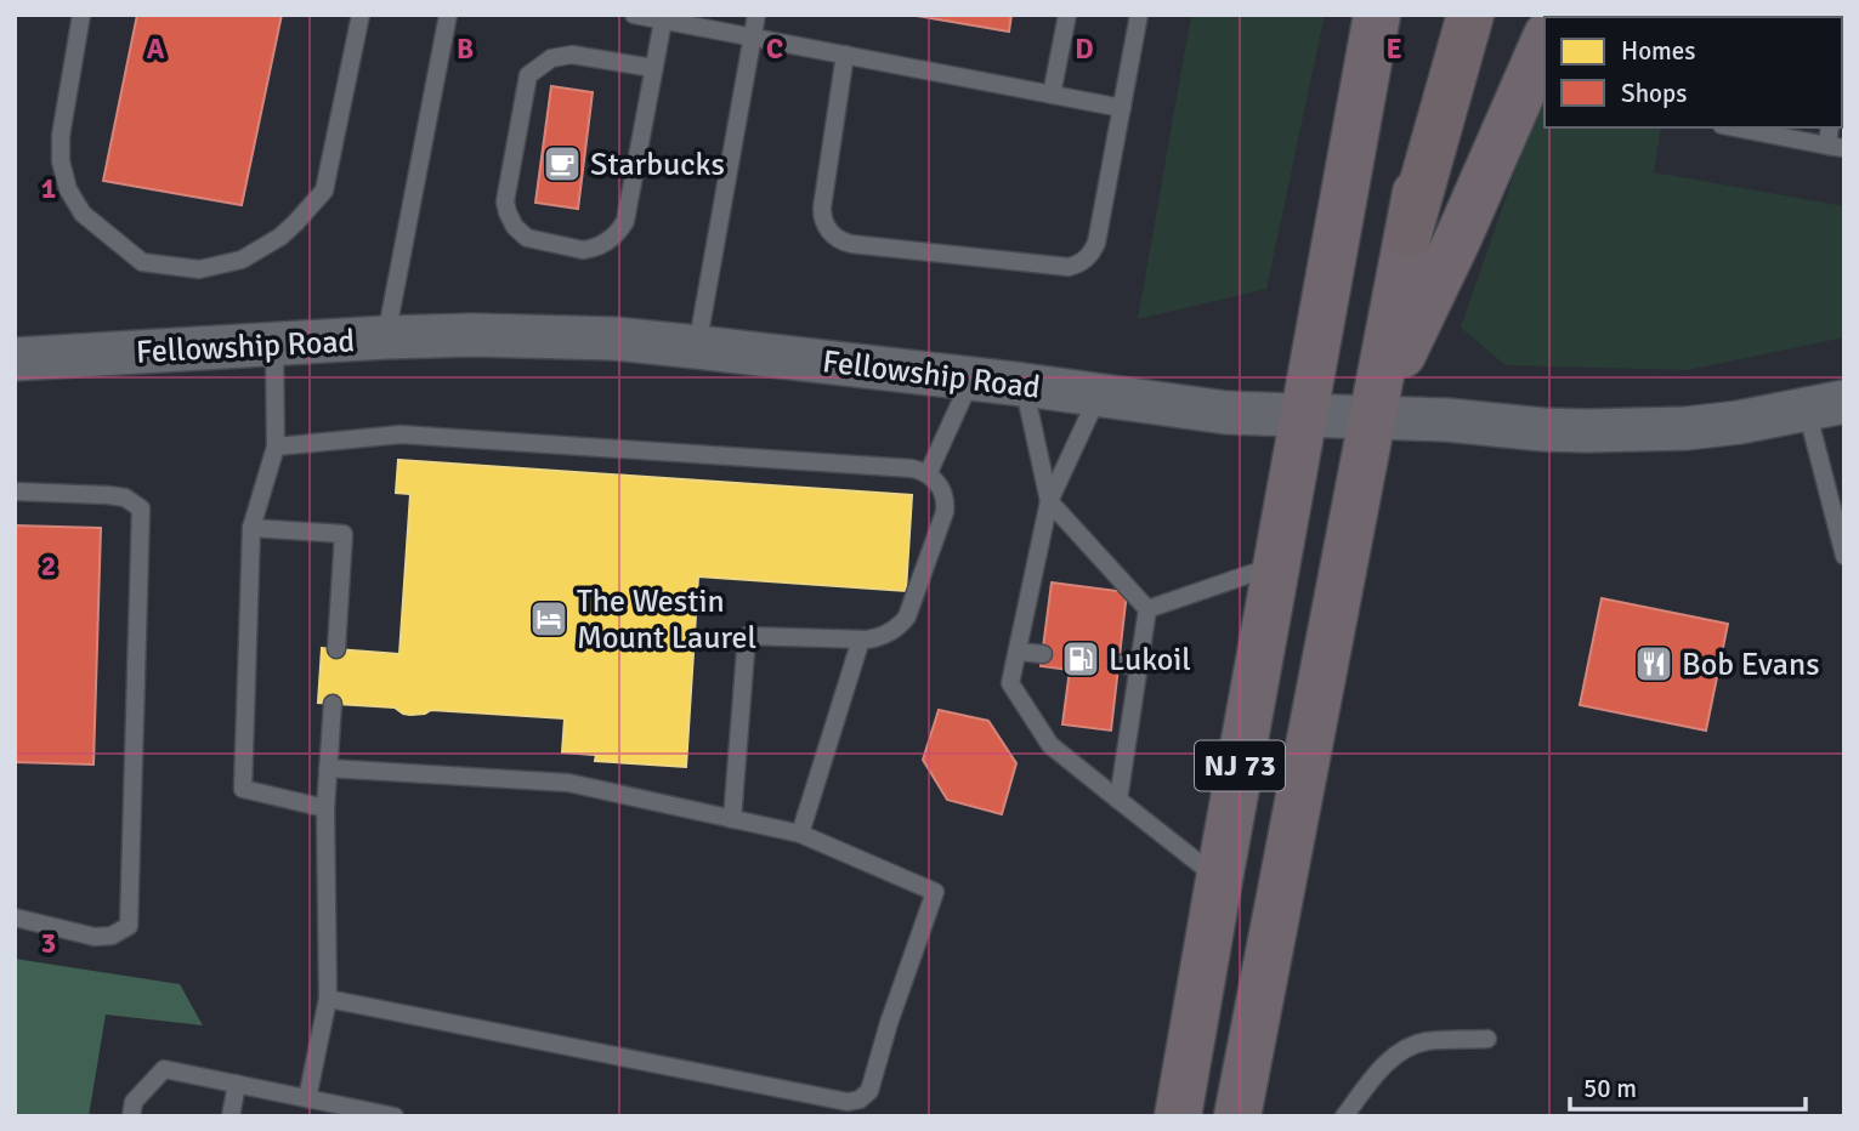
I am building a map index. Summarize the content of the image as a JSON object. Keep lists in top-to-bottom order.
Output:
{
  "streets": {
    "highway": ["NJ 73"],
    "street": ["Fellowship Road"]
  },
  "crossings": [
    ["Fellowship Road", "NJ 73"]
  ],
  "places": {
    "cafe": ["Starbucks"],
    "hotel": ["The Westin Mount Laurel"],
    "fuel station": ["Lukoil"],
    "restaurant": ["Bob Evans"]
  },
  "legend": ["Homes", "Shops"],
  "scale_bar": "50 m",
  "grid": {
    "columns": [
      "A",
      "B",
      "C",
      "D",
      "E"
    ],
    "rows": ["1", "2", "3"]
  }
}
